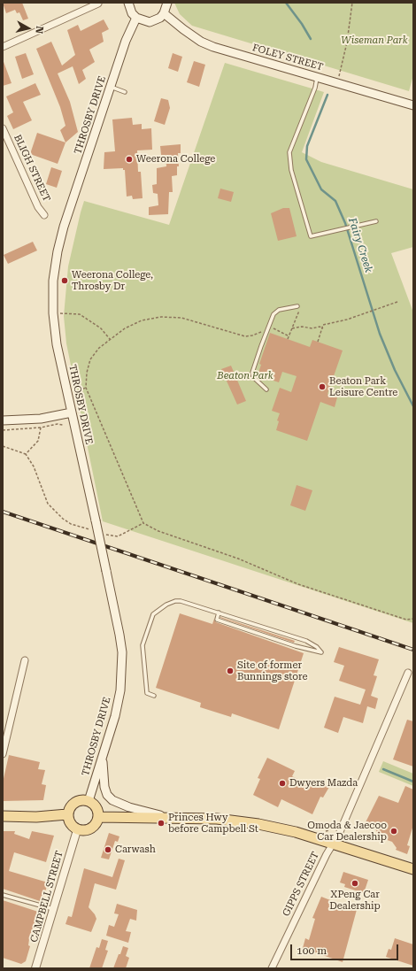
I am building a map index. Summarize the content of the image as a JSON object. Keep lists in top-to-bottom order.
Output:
{
  "streets": {
    "main road": ["FOLEY STREET", "THROSBY DRIVE"],
    "street": ["BLIGH STREET", "GIPPS STREET", "CAMPBELL STREET"]
  },
  "crossings": [
    ["THROSBY DRIVE", "CAMPBELL STREET"]
  ],
  "water": ["Fairy Creek"],
  "parks": ["Wiseman Park", "Beaton Park"],
  "places": [
    "Weerona College",
    "Weerona College, Throsby Dr",
    "Beaton Park Leisure Centre",
    "Site of former Bunnings store",
    "Dwyers Mazda",
    "Princes Hwy before Campbell St",
    "Omoda & Jaecoo Car Dealership",
    "Carwash",
    "XPeng Car Dealership"
  ],
  "scale_bar": "100 m",
  "north": "right"
}
